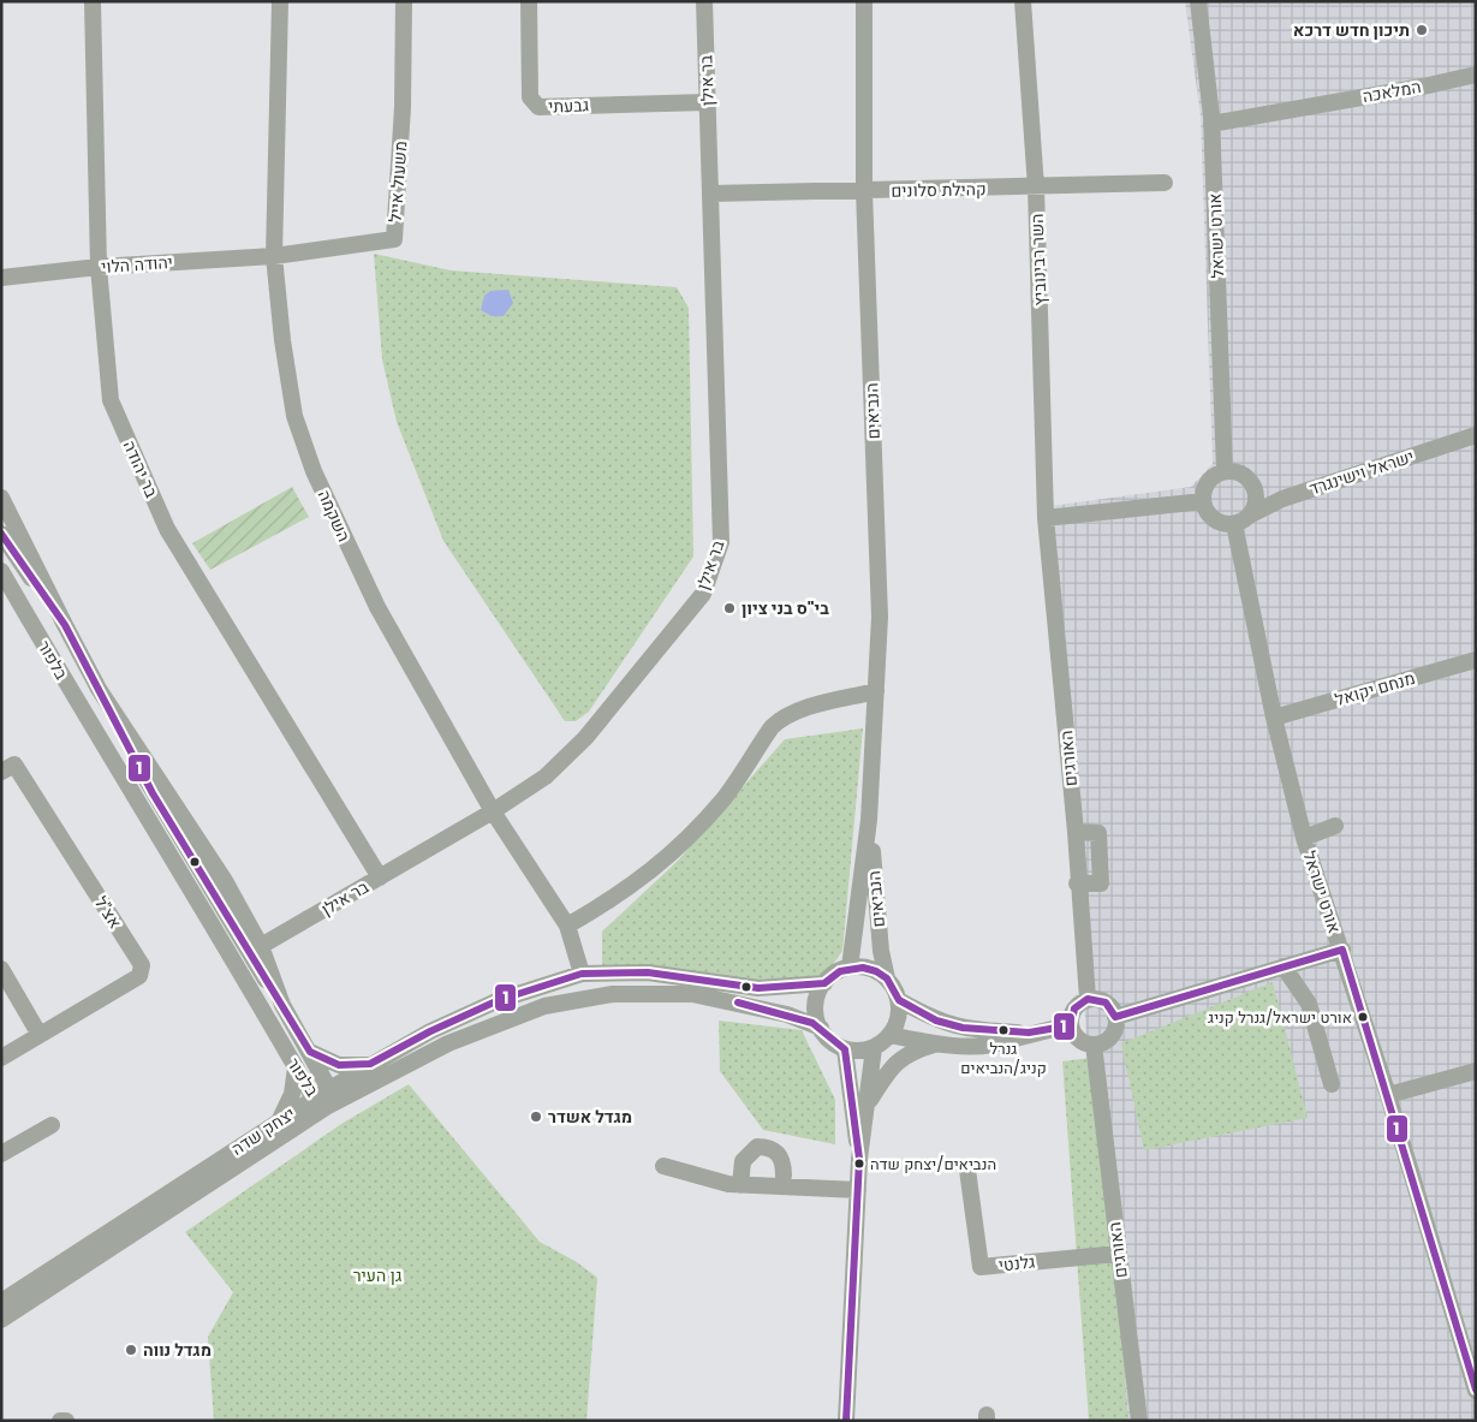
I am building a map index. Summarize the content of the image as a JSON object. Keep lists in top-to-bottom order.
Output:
{
  "streets": {
    "street": [
      "בר אילן",
      "המלאכה",
      "גבעתי",
      "משעול אייל",
      "קהילת סלונים",
      "אורט ישראל",
      "השר רבינוביץ",
      "יהודה הלוי",
      "הנביאים",
      "בר יהודה",
      "ישראל וישינגרד",
      "השקמה",
      "בלפור",
      "מנחם יקואל",
      "האורגים",
      "אצ\"ל",
      "יצחק שדה",
      "גלנטי"
    ]
  },
  "crossings": [
    ["בר אילן", "גבעתי"],
    ["בר אילן", "קהילת סלונים"],
    ["בר אילן", "בר יהודה"],
    ["בר אילן", "השקמה"],
    ["בר אילן", "בלפור"],
    ["המלאכה", "אורט ישראל"],
    ["משעול אייל", "יהודה הלוי"],
    ["משעול אייל", "השקמה"],
    ["קהילת סלונים", "השר רבינוביץ"],
    ["קהילת סלונים", "הנביאים"],
    ["אורט ישראל", "ישראל וישינגרד"],
    ["אורט ישראל", "מנחם יקואל"],
    ["השר רבינוביץ", "האורגים"],
    ["יהודה הלוי", "בר יהודה"],
    ["יהודה הלוי", "השקמה"],
    ["הנביאים", "יצחק שדה"],
    ["השקמה", "יצחק שדה"],
    ["בלפור", "יצחק שדה"],
    ["האורגים", "גלנטי"]
  ],
  "parks": ["גן העיר"],
  "places": [
    "תיכון חדש דרכא",
    "בי\"ס בני ציון",
    "אורט ישראל/גנרל קניג",
    "גנרל קניג/הנביאים",
    "מגדל אשדר",
    "הנביאים/יצחק שדה",
    "מגדל נווה"
  ],
  "lines": ["transit line 1"]
}
